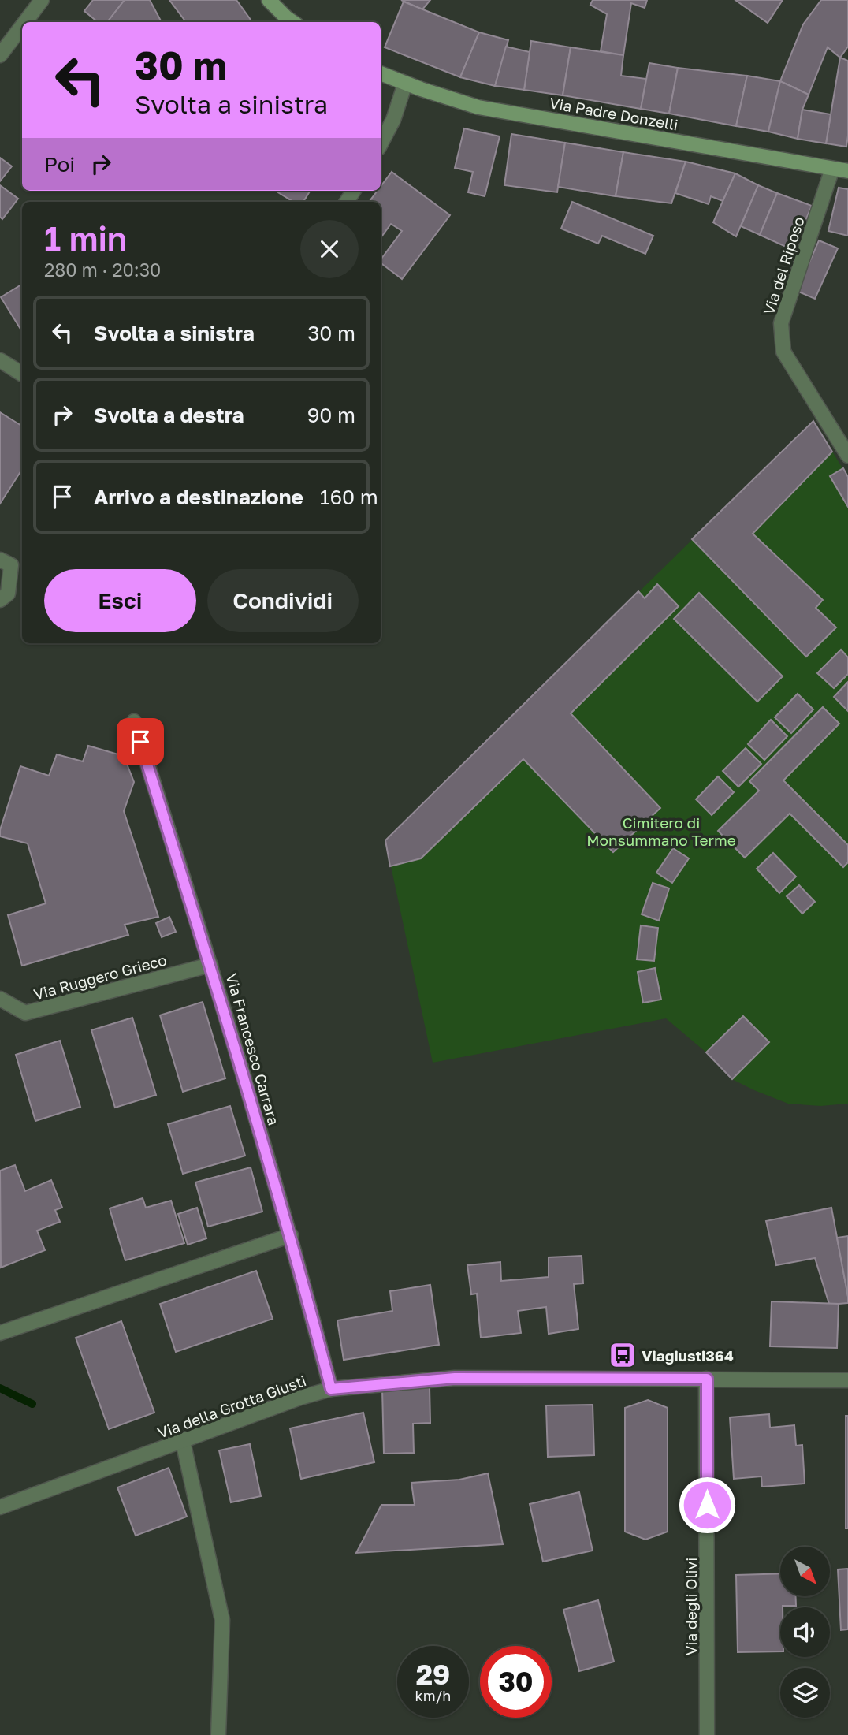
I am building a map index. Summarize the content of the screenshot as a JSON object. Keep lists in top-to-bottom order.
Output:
{
  "streets": {
    "street": [
      "Via Padre Donzelli",
      "Via del Riposo",
      "Via Ruggero Grieco",
      "Via Francesco Carrara",
      "Via della Grotta Giusti",
      "Via degli Olivi"
    ]
  },
  "crossings": [
    ["Via Padre Donzelli", "Via del Riposo"],
    ["Via Ruggero Grieco", "Via Francesco Carrara"],
    ["Via Francesco Carrara", "Via della Grotta Giusti"],
    ["Via della Grotta Giusti", "Via degli Olivi"]
  ],
  "parks": ["Cimitero di Monsummano Terme"],
  "places": {
    "bus stop": ["Viagiusti364"]
  },
  "north": "bottom right",
  "page": {
    "turn": ["30 m", "Svolta a sinistra"],
    "then": "Poi",
    "heading": ["1 min", "280 m · 20:30"],
    "list": [
      {
        "name": "Svolta a sinistra",
        "value": "30 m"
      },
      {
        "name": "Svolta a destra",
        "value": "90 m"
      },
      {
        "name": "Arrivo a destinazione",
        "value": "160 m"
      }
    ],
    "buttons": ["Esci", "Condividi"],
    "speed": "29 km/h",
    "limit": "30"
  }
}
